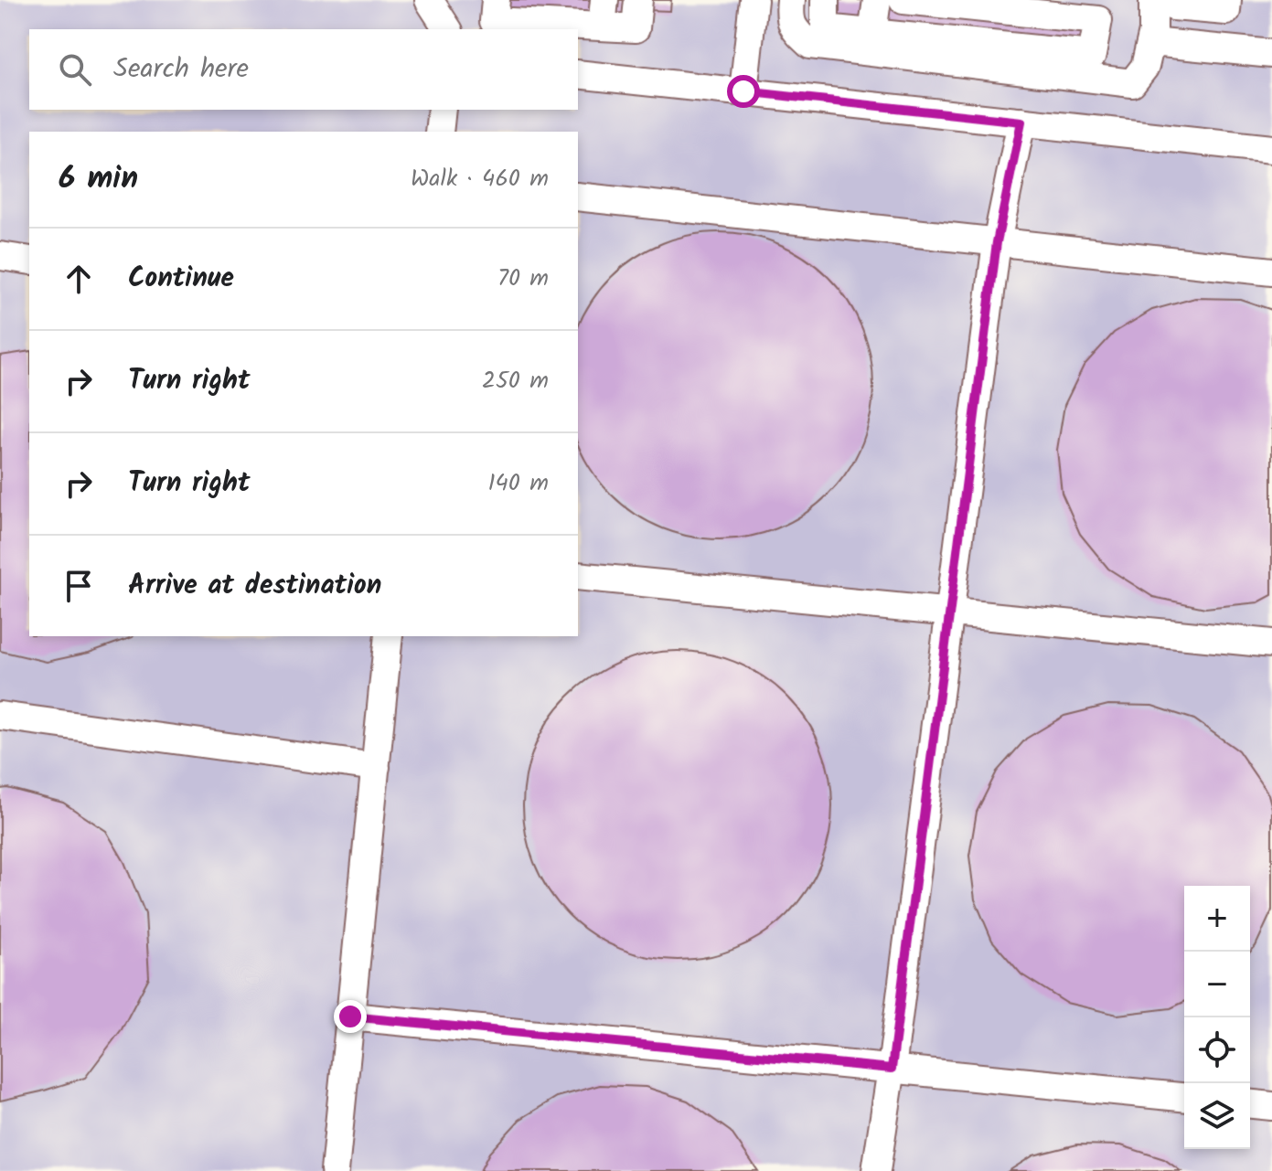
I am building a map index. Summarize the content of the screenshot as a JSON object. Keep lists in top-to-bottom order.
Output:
{
  "page": {
    "search": "Search here",
    "heading": ["6 min", "Walk · 460 m"],
    "list": [
      ["Continue", "70 m"],
      ["Turn right", "250 m"],
      ["Turn right", "140 m"],
      "Arrive at destination"
    ],
    "map_buttons": ["+", "−"]
  }
}
